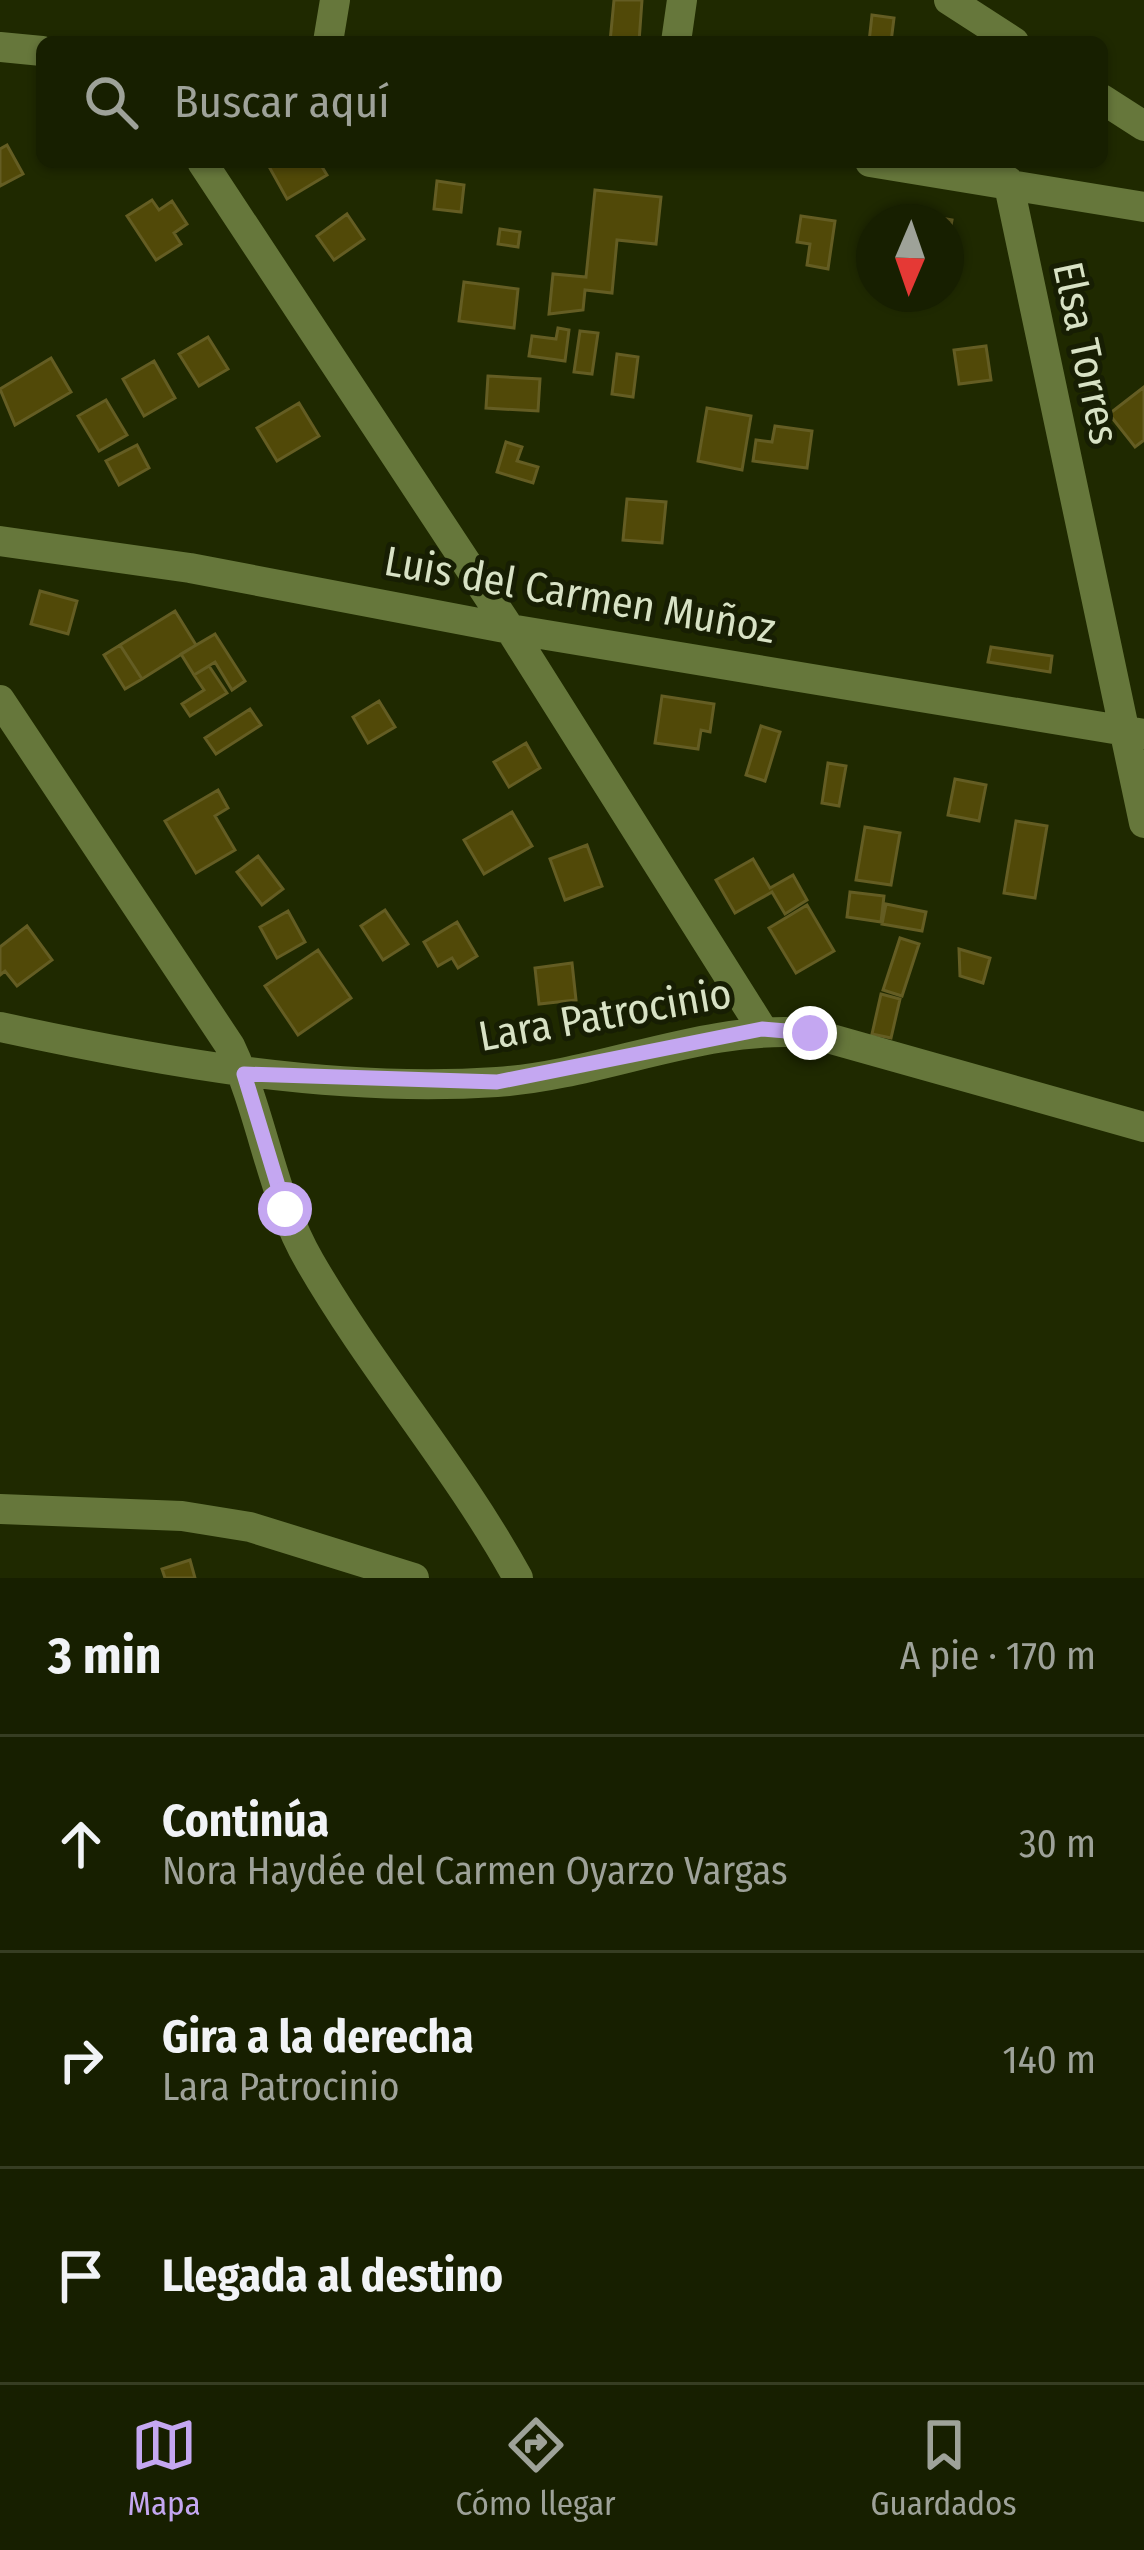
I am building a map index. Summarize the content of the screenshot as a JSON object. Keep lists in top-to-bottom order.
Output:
{
  "streets": {
    "street": ["Elsa Torres", "Luis del Carmen Muñoz", "Lara Patrocinio"]
  },
  "crossings": [
    ["Elsa Torres", "Luis del Carmen Muñoz"]
  ],
  "north": "bottom",
  "page": {
    "search": "Buscar aquí",
    "heading": ["3 min", "A pie · 170 m"],
    "list": [
      ["Continúa", "Nora Haydée del Carmen Oyarzo Vargas", "30 m"],
      ["Gira a la derecha", "Lara Patrocinio", "140 m"],
      "Llegada al destino"
    ],
    "nav": ["Mapa", "Cómo llegar", "Guardados"]
  }
}
